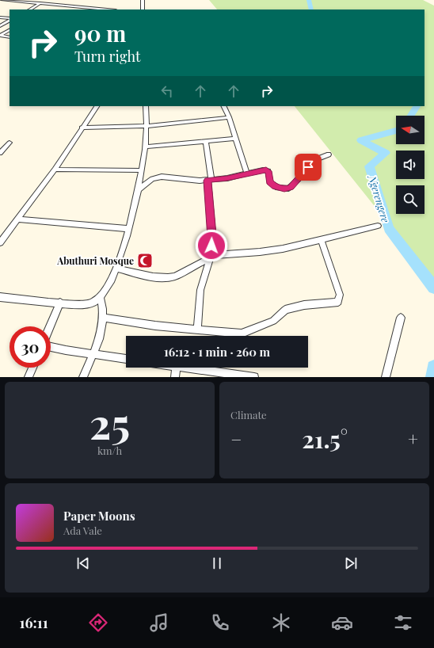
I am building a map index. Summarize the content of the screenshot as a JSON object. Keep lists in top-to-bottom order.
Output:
{
  "water": ["Ngerengere"],
  "places": {
    "mosque": ["Abuthuri Mosque"]
  },
  "north": "left",
  "page": {
    "turn": ["90 m", "Turn right"],
    "limit": "30",
    "trip": "16:12 · 1 min · 260 m",
    "tile": [
      ["25", "km/h"],
      "Climate"
    ],
    "heat": ["−", "21.5°", "+"],
    "song": ["Paper Moons", "Ada Vale"],
    "tabs": "16:11"
  }
}
